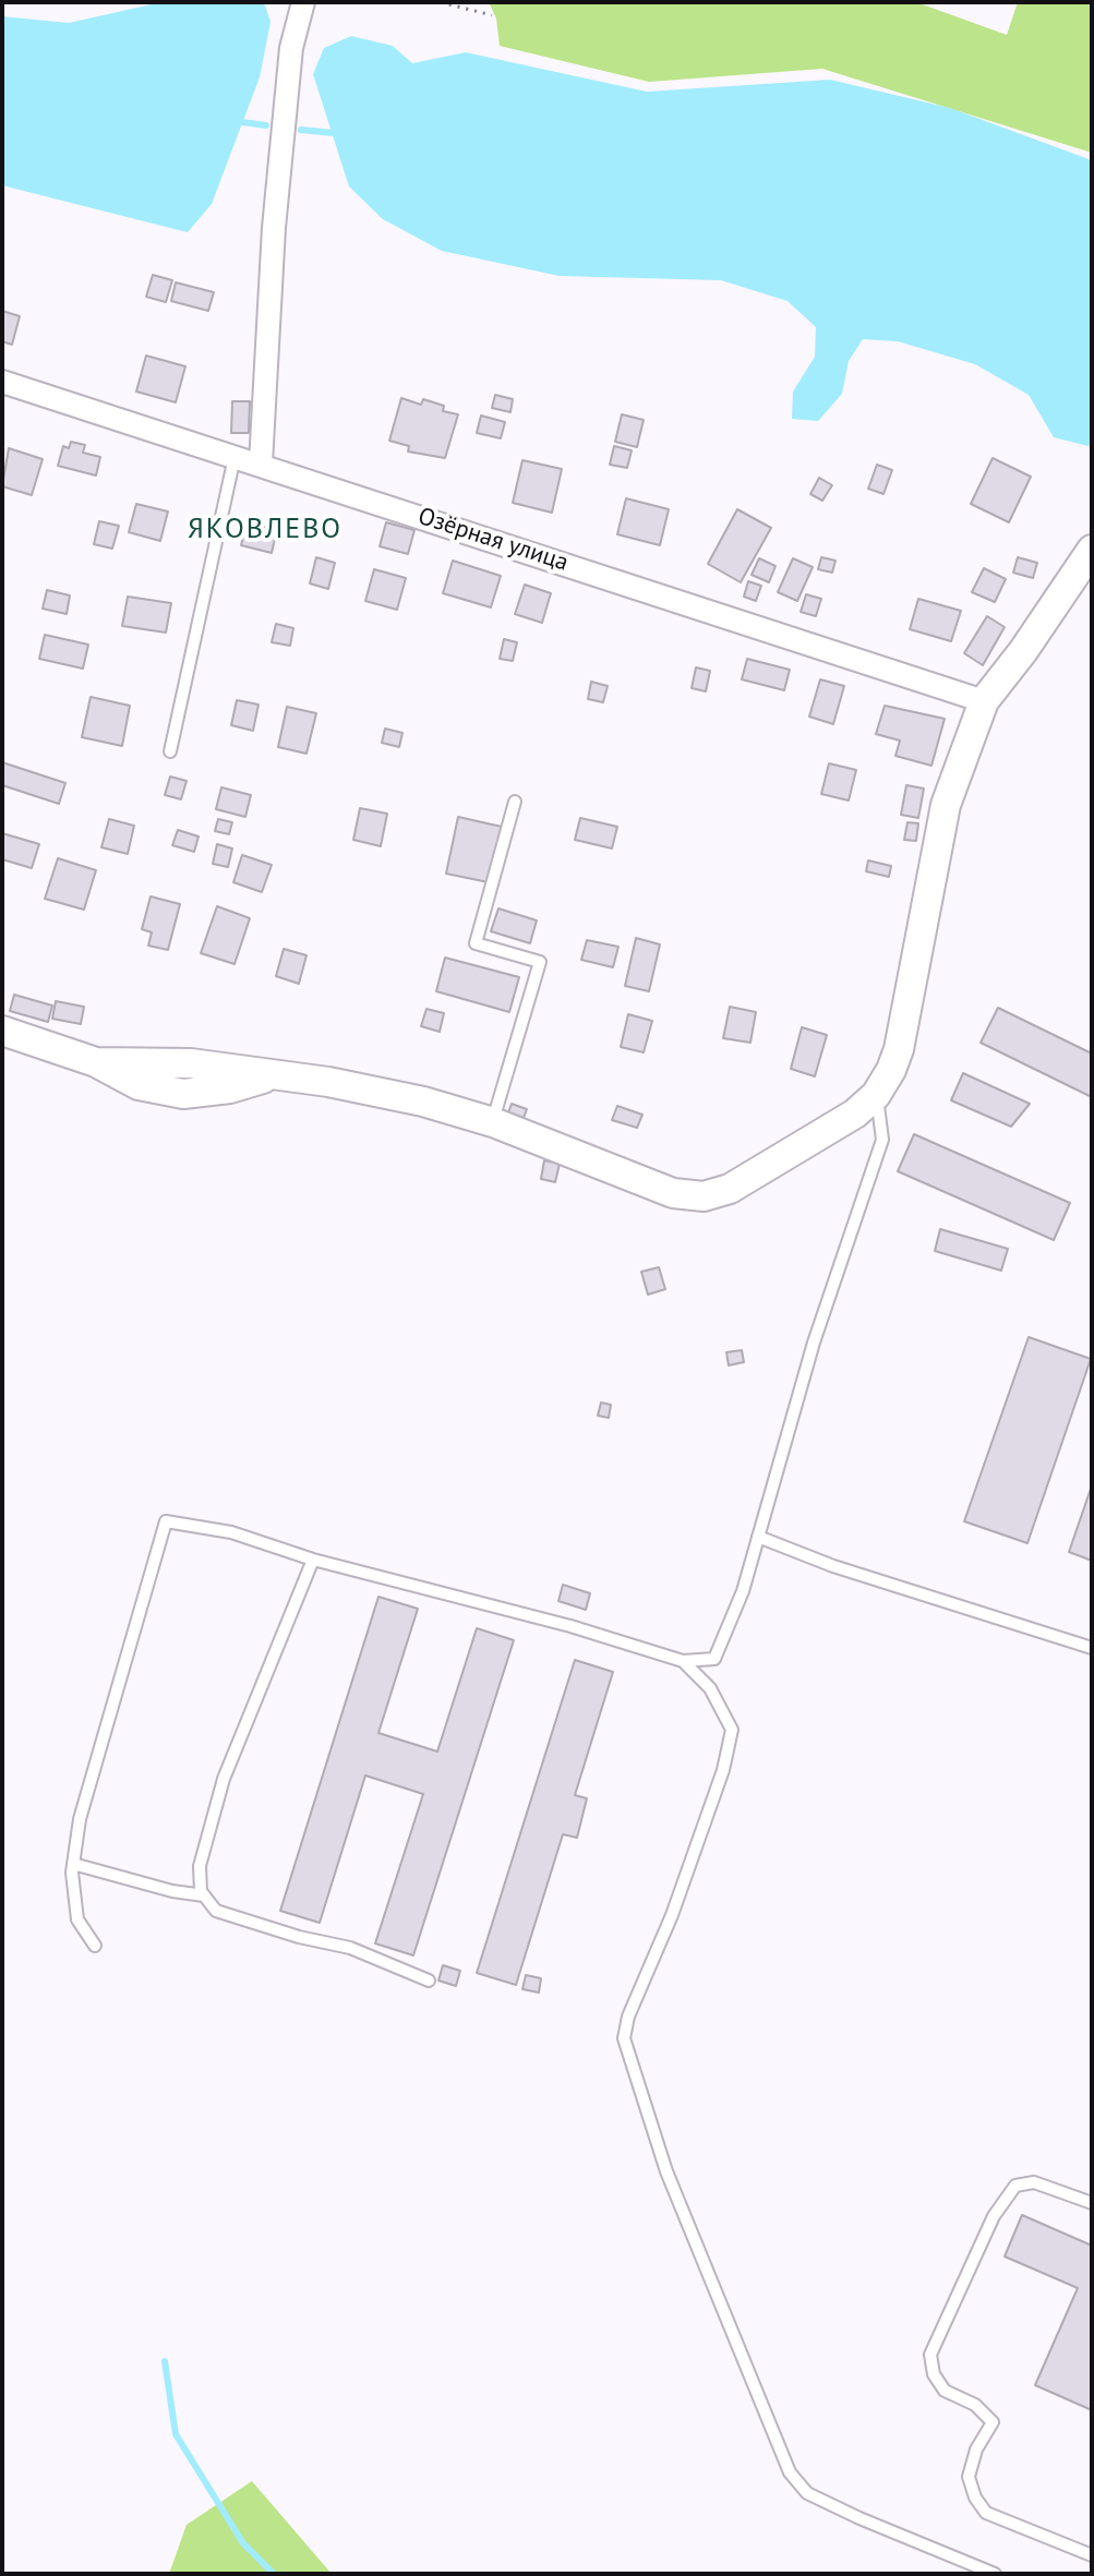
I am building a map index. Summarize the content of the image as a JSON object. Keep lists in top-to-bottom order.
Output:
{
  "streets": {
    "street": ["Озёрная улица"]
  },
  "districts": ["ЯКОВЛЕВО"]
}
